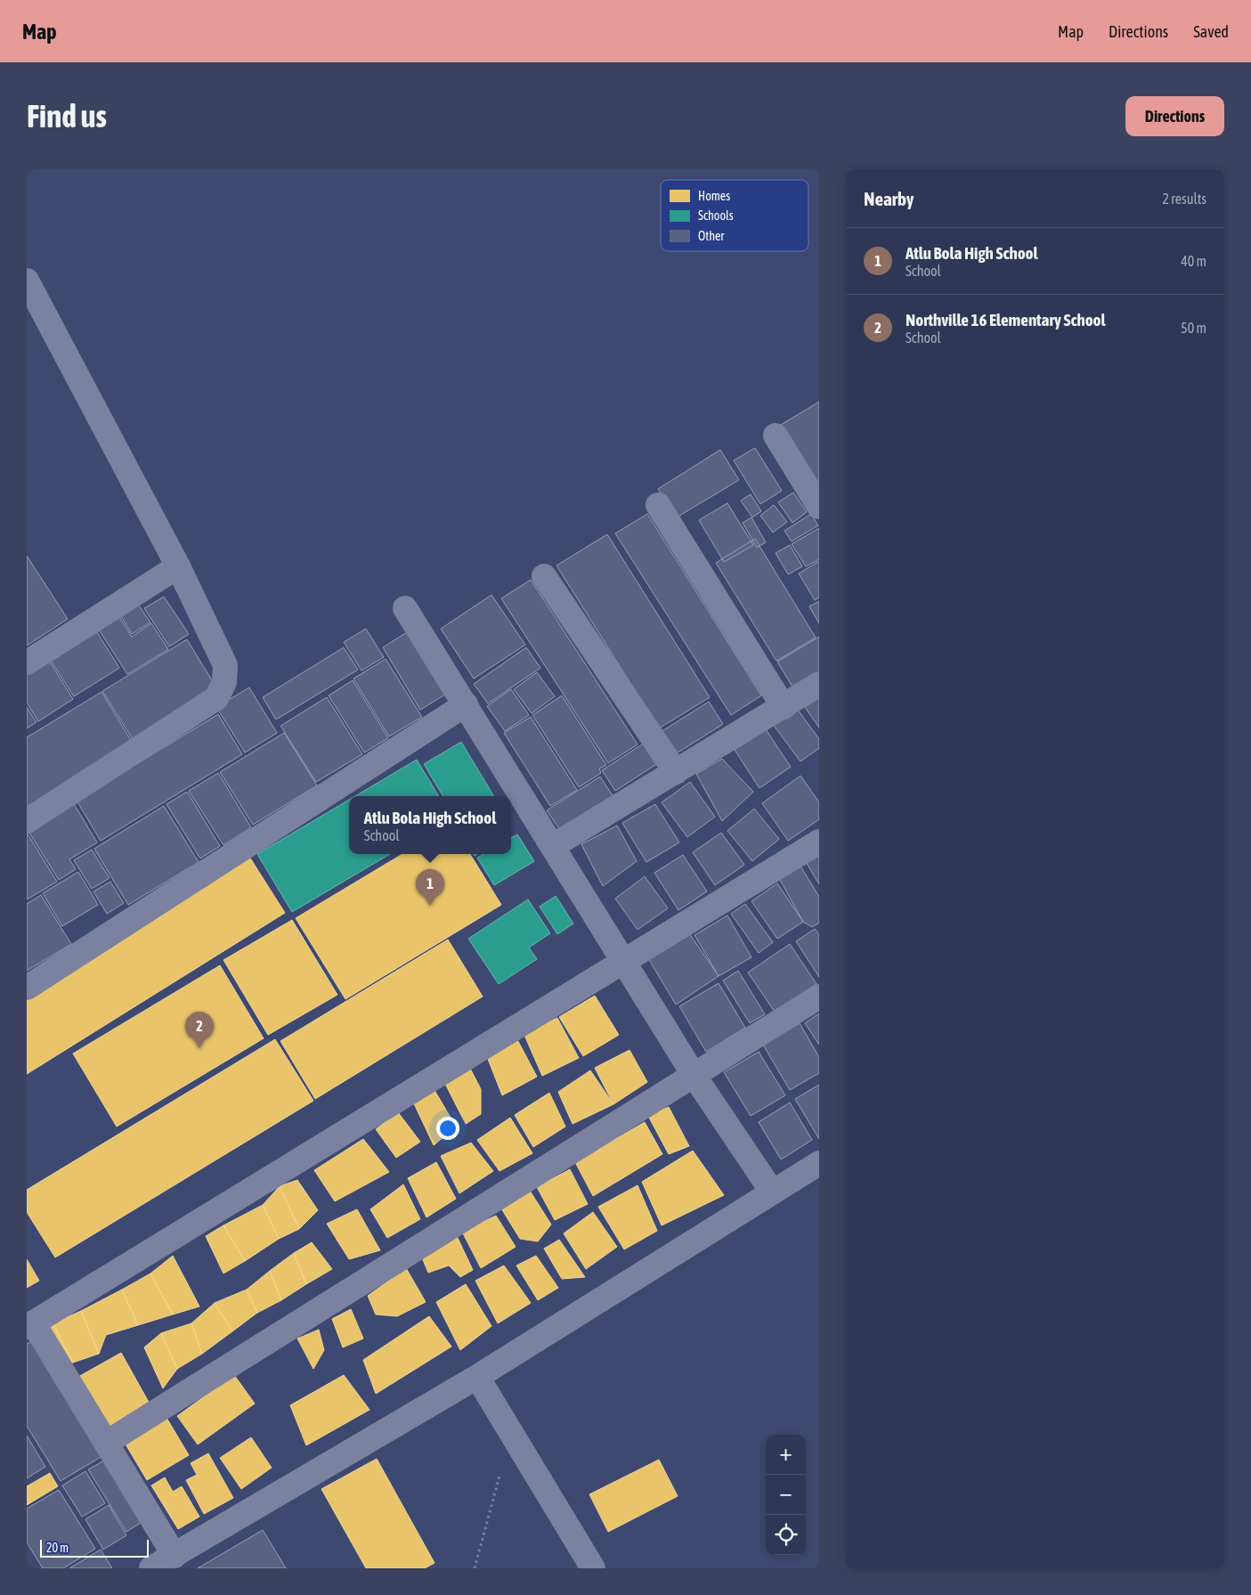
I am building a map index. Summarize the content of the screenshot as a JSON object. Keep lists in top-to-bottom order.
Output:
{
  "legend": ["Homes", "Schools", "Other"],
  "scale_bar": "20 m",
  "page": {
    "header": "Map",
    "nav": ["Map", "Directions", "Saved"],
    "buttons": "Directions",
    "title": "Find us",
    "heading": ["Nearby", "2 results"],
    "list": [
      {
        "mark": "1",
        "name": "Atlu Bola High School",
        "note": "School",
        "value": "40 m"
      },
      {
        "mark": "2",
        "name": "Northville 16 Elementary School",
        "note": "School",
        "value": "50 m"
      }
    ],
    "popup": ["Atlu Bola High School", "School"],
    "pins": ["1", "2"],
    "map_buttons": ["+", "−"],
    "scale": "20 m"
  }
}
